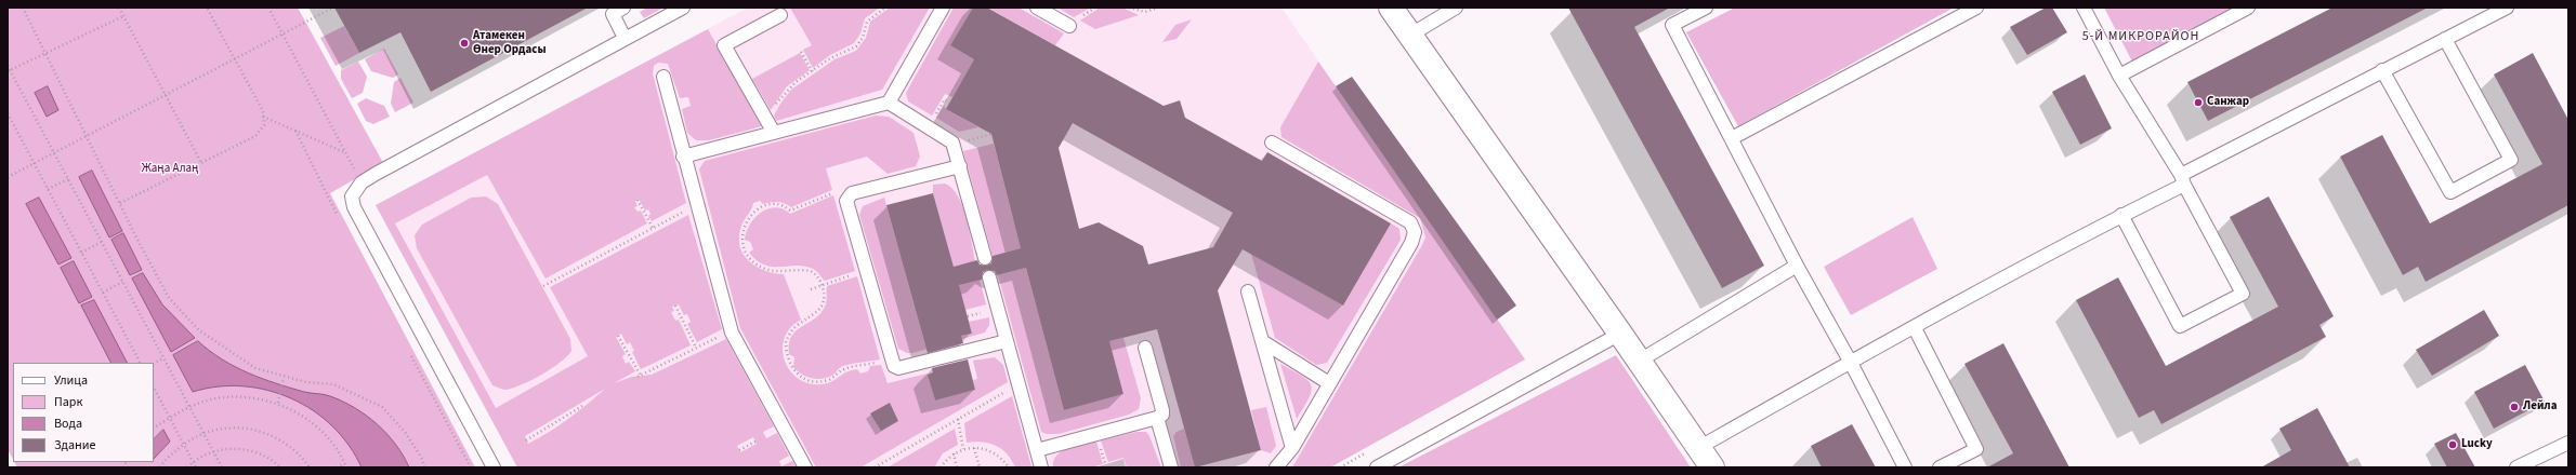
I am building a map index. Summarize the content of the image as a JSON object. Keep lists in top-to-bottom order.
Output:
{
  "districts": ["5-Й МИКРОРАЙОН"],
  "parks": ["Жаңа Алаң"],
  "places": [
    "Атамекен Өнер Ордасы",
    "Санжар",
    "Лейла",
    "Lucky"
  ],
  "legend": [
    "Улица",
    "Парк",
    "Вода",
    "Здание"
  ]
}
